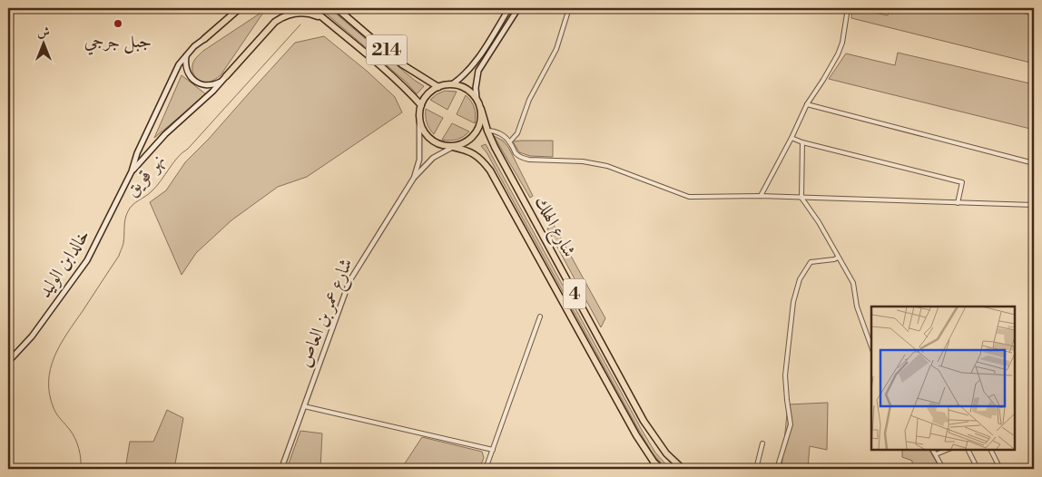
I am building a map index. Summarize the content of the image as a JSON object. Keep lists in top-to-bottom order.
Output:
{
  "streets": {
    "highway": ["214", "شارع الهلك", "4"],
    "main road": ["خالدابن الوليد"],
    "street": ["شارع عمر بن العاص"]
  },
  "crossings": [
    ["214", "شارع الهلك"],
    ["214", "شارع عمر بن العاص"],
    ["شارع الهلك", "شارع عمر بن العاص"]
  ],
  "water": ["نهر قويق"],
  "places": ["جبل جرجي"],
  "north": "top"
}
